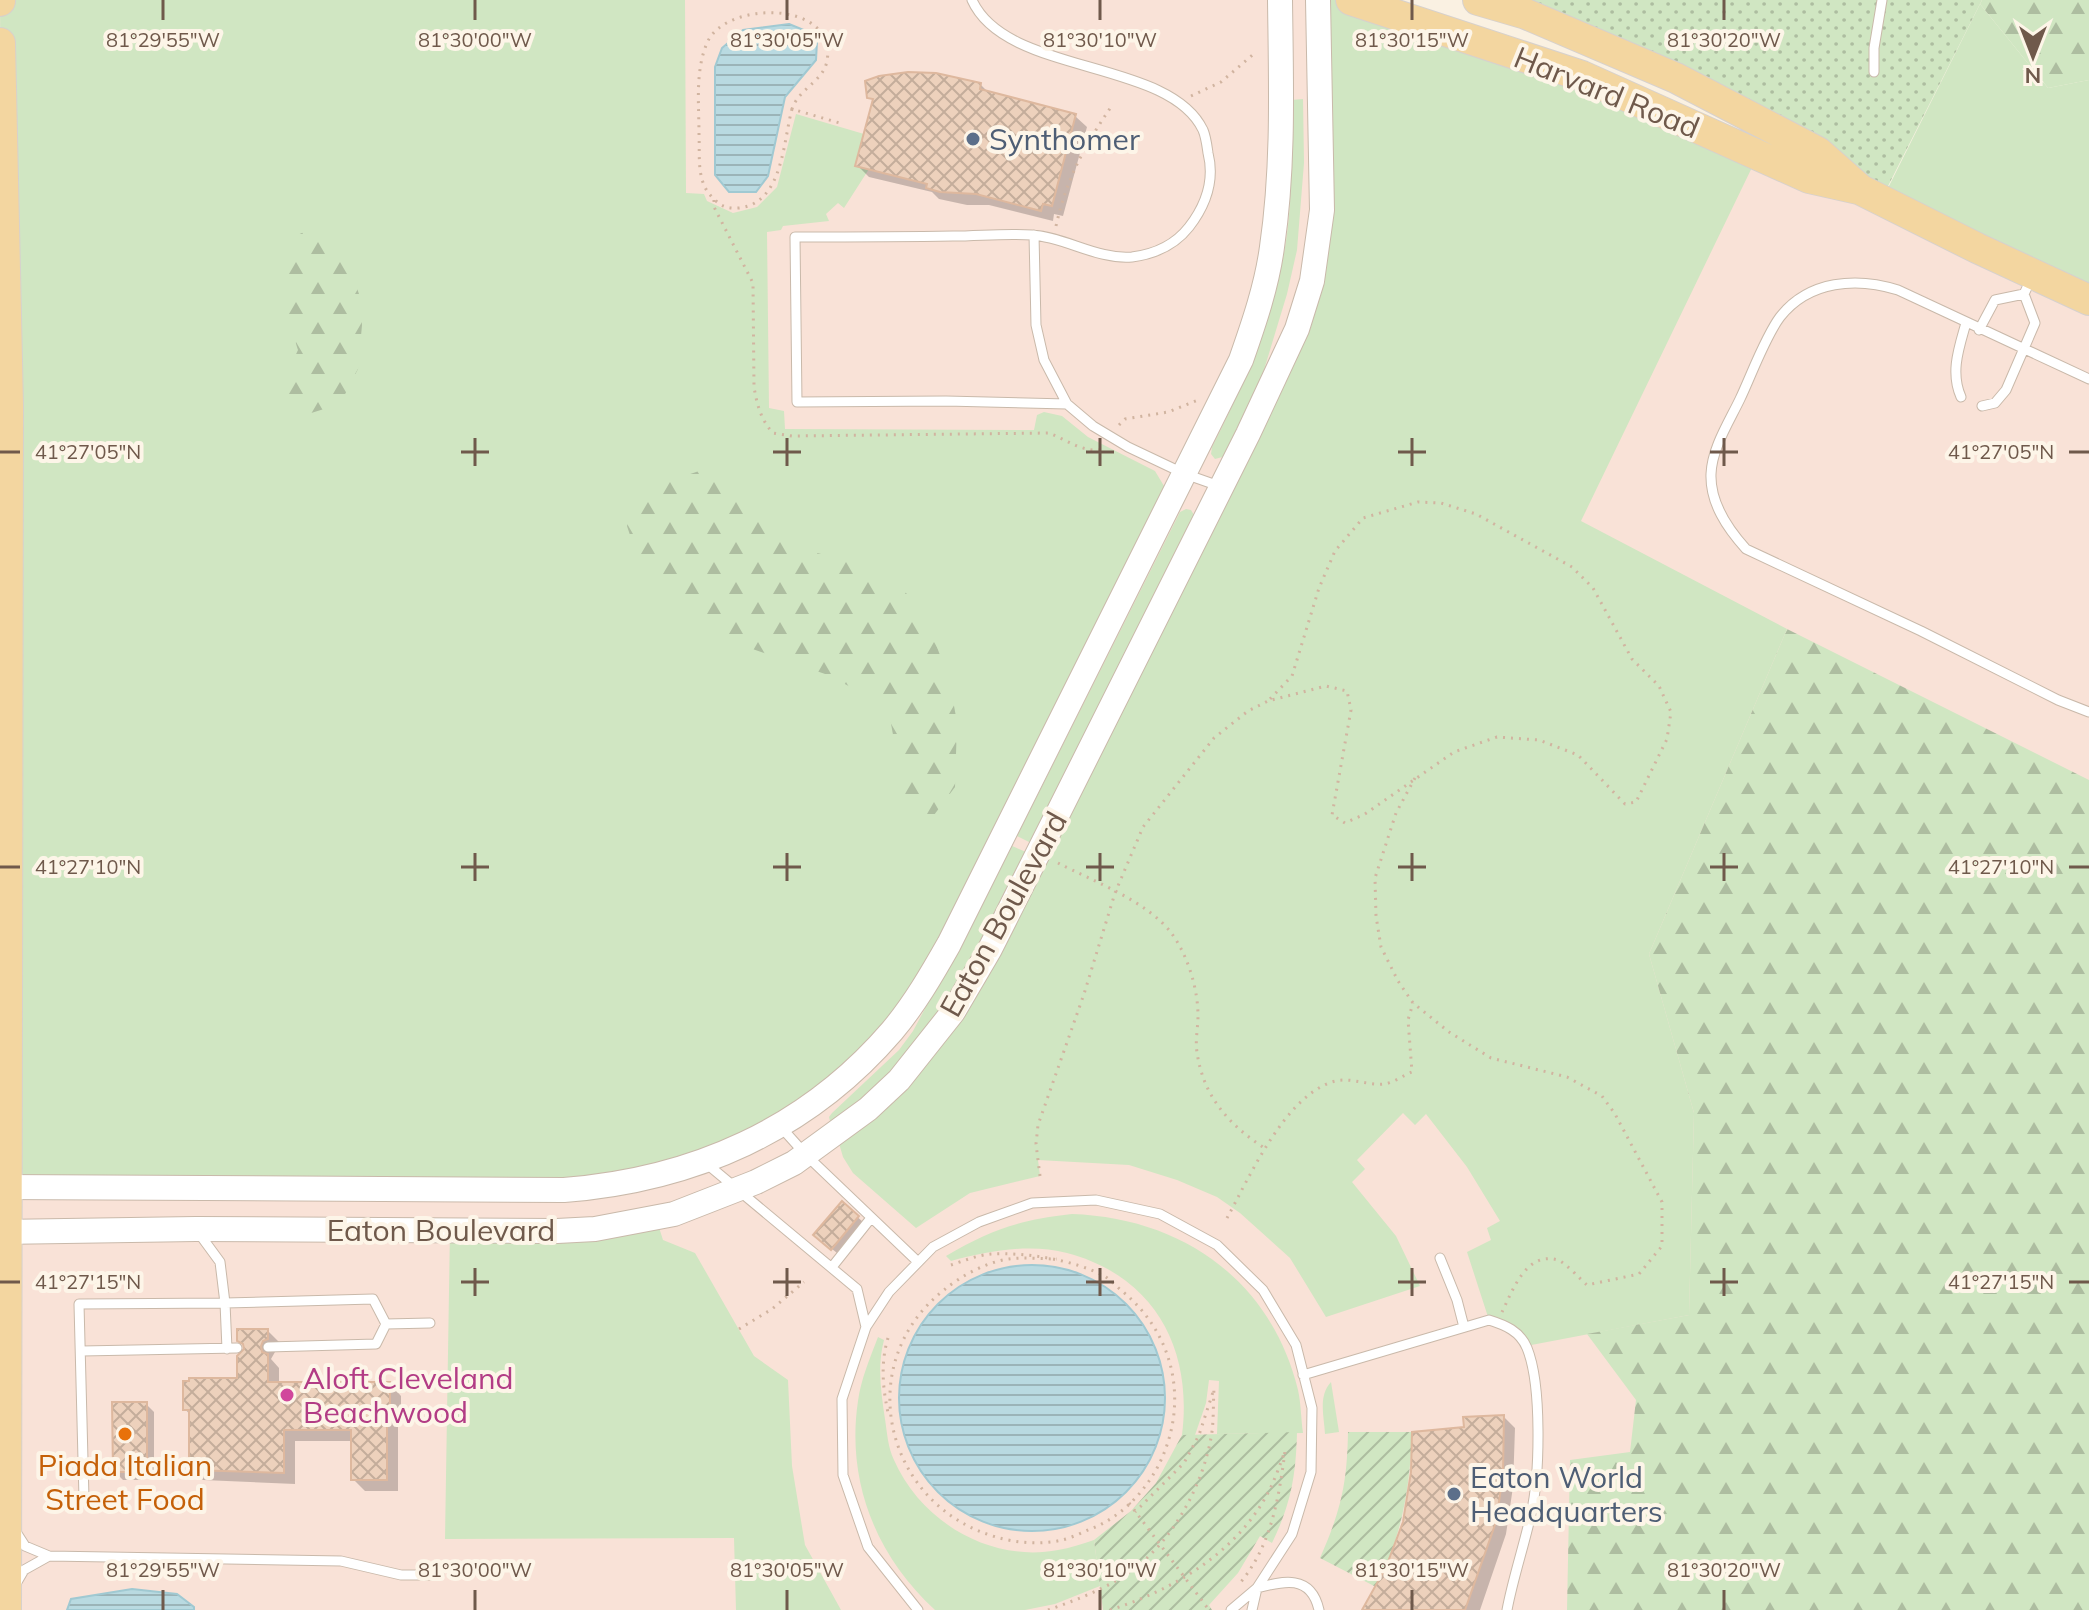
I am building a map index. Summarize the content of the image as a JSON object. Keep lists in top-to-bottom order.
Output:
{
  "streets": {
    "main road": ["Harvard Road"],
    "street": ["Eaton Boulevard"]
  },
  "places": [
    "Synthomer",
    "Aloft Cleveland Beachwood",
    "Piada Italian Street Food",
    "Eaton World Headquarters"
  ],
  "north": "bottom",
  "coordinates": [
    "81°29'55\"W",
    "81°30'00\"W",
    "81°30'05\"W",
    "81°30'10\"W",
    "81°30'15\"W",
    "81°30'20\"W",
    "41°27'05\"N",
    "41°27'10\"N",
    "41°27'15\"N"
  ]
}
